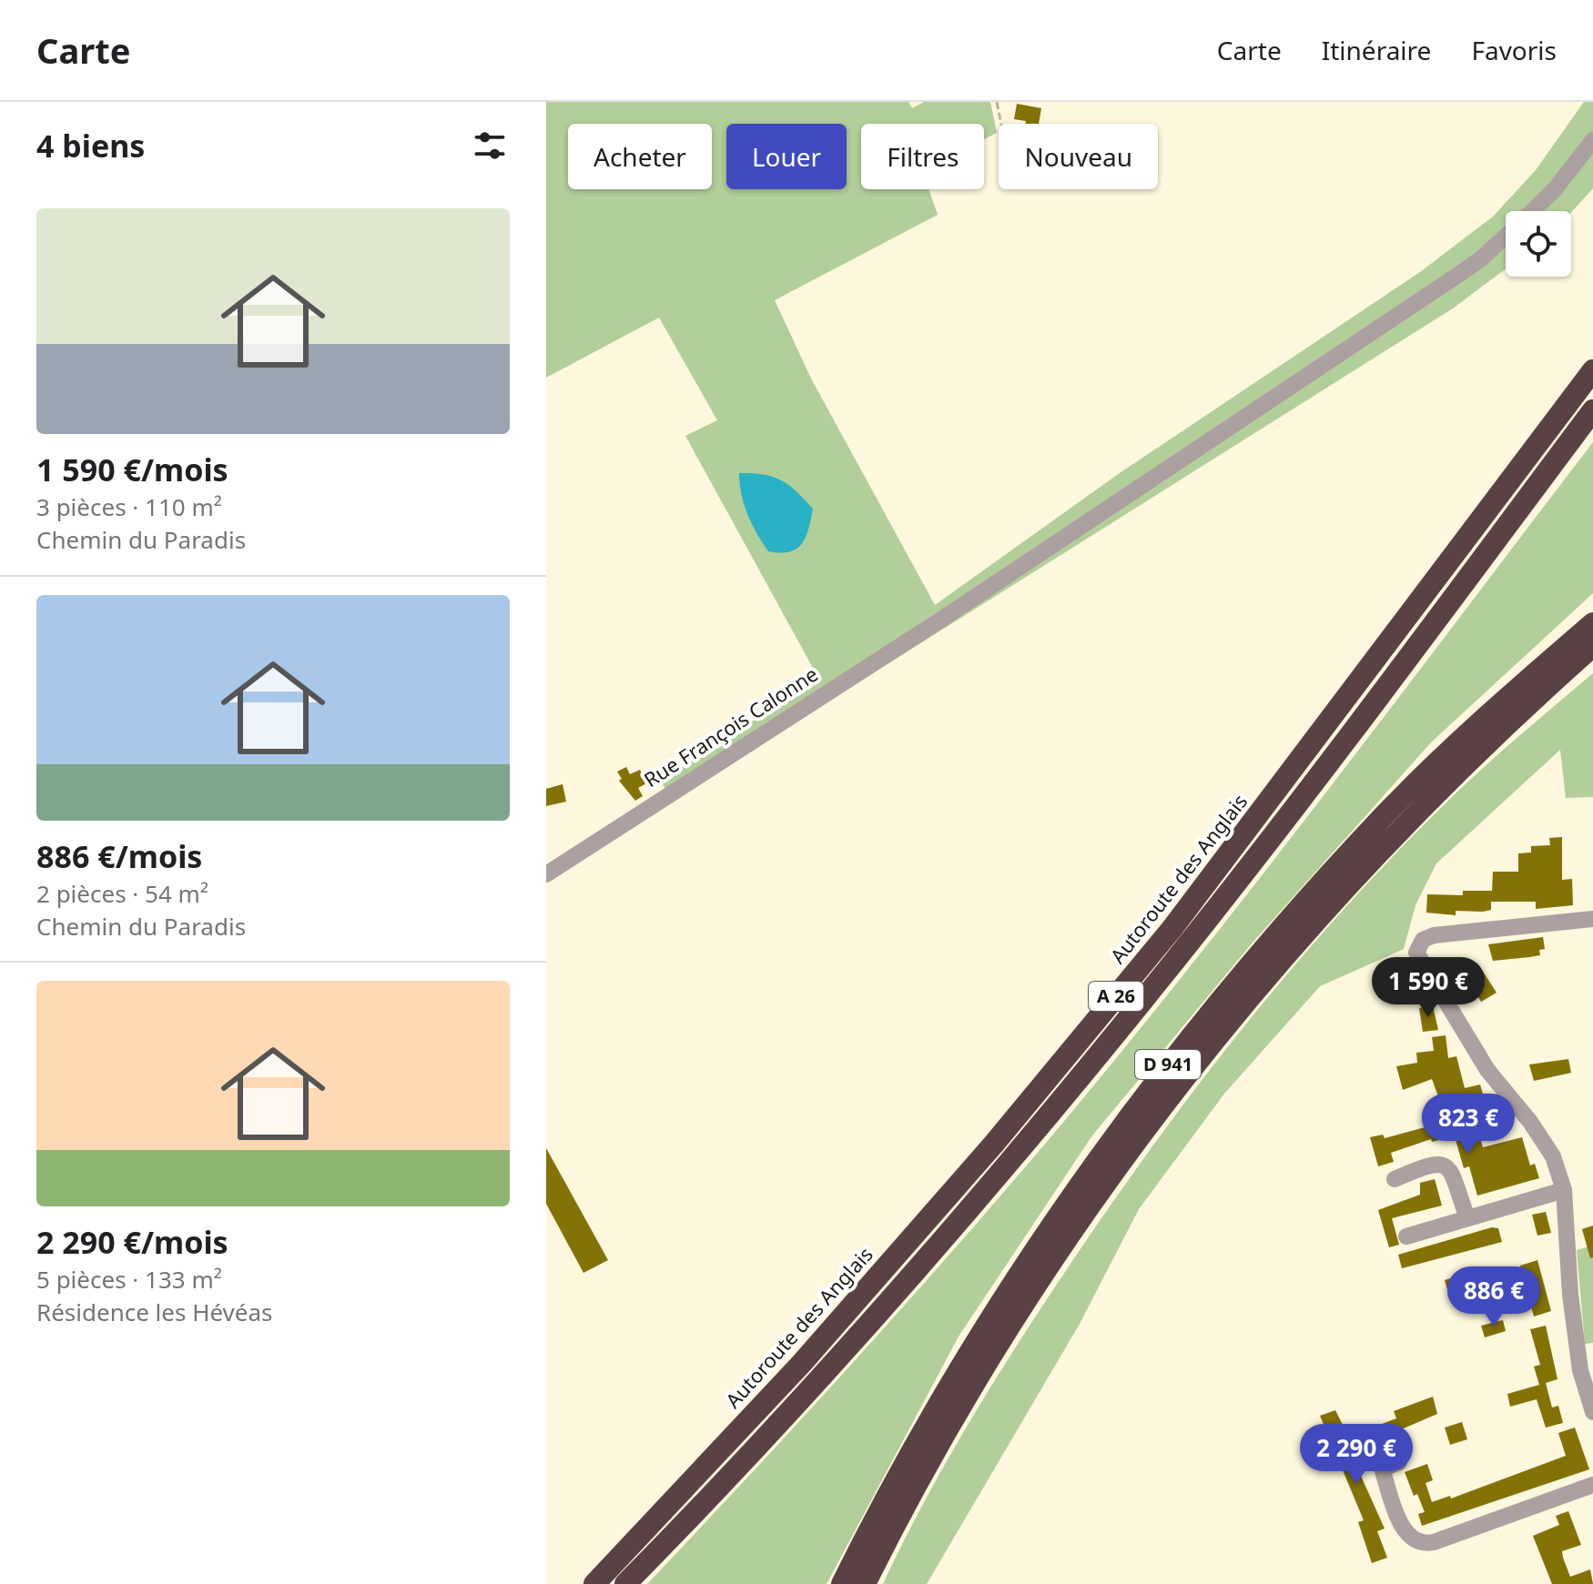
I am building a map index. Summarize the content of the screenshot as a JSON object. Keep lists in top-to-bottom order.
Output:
{
  "streets": {
    "highway": ["Autoroute des Anglais", "A 26", "D 941"],
    "street": ["Rue François Calonne"]
  },
  "page": {
    "header": "Carte",
    "nav": ["Carte", "Itinéraire", "Favoris"],
    "heading": "4 biens",
    "chip": [
      "Acheter",
      "Louer",
      "Filtres",
      "Nouveau"
    ],
    "list": [
      {
        "name": "1 590 €/mois",
        "note": "3 pièces · 110 m² · Chemin du Paradis"
      },
      {
        "name": "886 €/mois",
        "note": "2 pièces · 54 m² · Chemin du Paradis"
      },
      {
        "name": "2 290 €/mois",
        "note": "5 pièces · 133 m² · Résidence les Hévéas"
      }
    ],
    "price": [
      "1 590 €",
      "823 €",
      "886 €",
      "2 290 €"
    ]
  }
}
